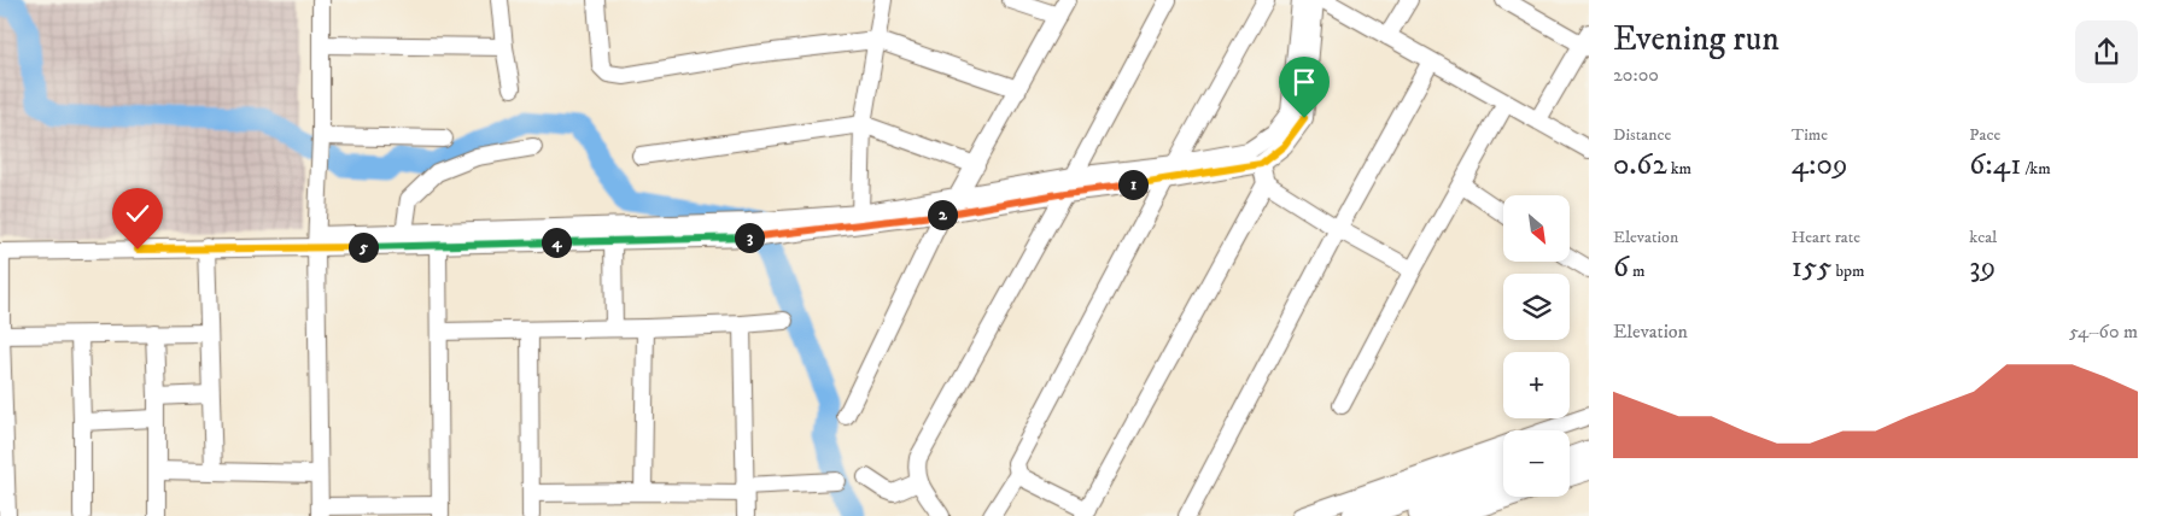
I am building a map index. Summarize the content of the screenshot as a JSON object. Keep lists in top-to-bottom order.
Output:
{
  "north": "bottom right",
  "page": {
    "heading": ["Evening run", "20:00"],
    "stats": [
      ["Distance", "0.62 km"],
      ["Time", "4:09"],
      ["Pace", "6:41 /km"],
      ["Elevation", "6 m"],
      ["Heart rate", "155 bpm"],
      ["kcal", "39"]
    ],
    "pins": [
      "1",
      "2",
      "3",
      "4",
      "5"
    ],
    "map_buttons": ["+", "−"],
    "chart": ["Elevation", "54–60 m"]
  }
}
